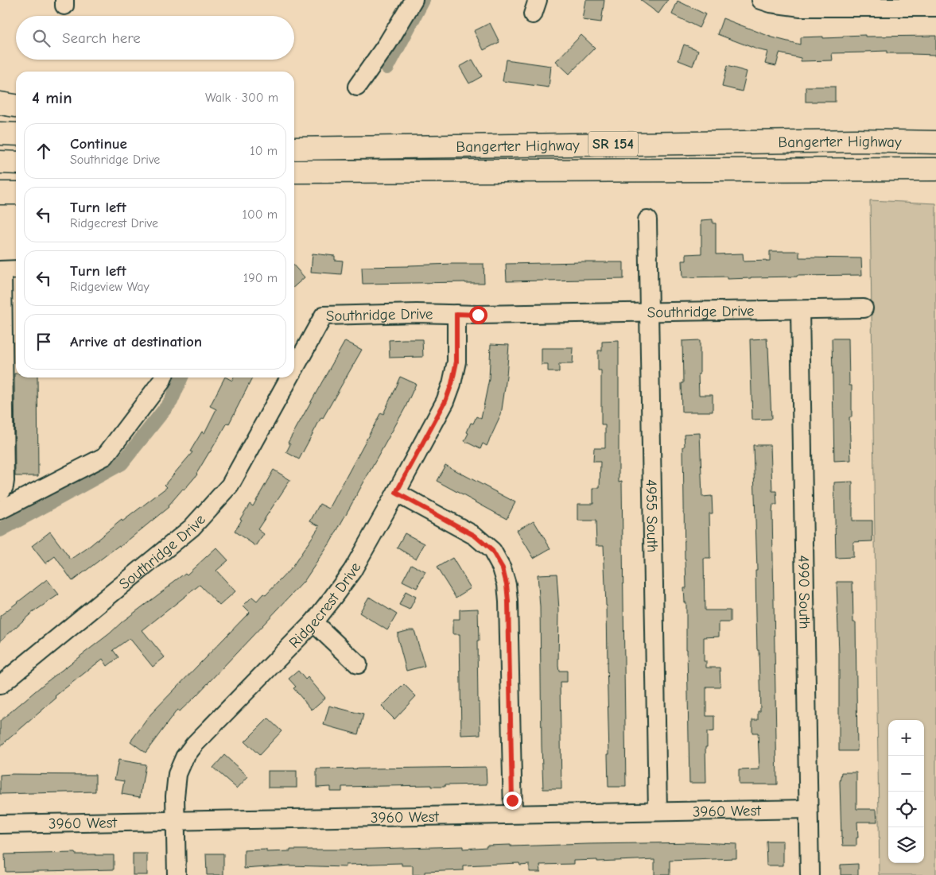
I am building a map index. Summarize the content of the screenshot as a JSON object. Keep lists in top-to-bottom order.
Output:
{
  "streets": {
    "highway": ["Bangerter Highway", "SR 154"],
    "street": [
      "Southridge Drive",
      "4955 South",
      "4990 South",
      "Ridgecrest Drive",
      "3960 West"
    ]
  },
  "crossings": [
    ["Southridge Drive", "4955 South"],
    ["Southridge Drive", "4990 South"],
    ["Southridge Drive", "Ridgecrest Drive"],
    ["4955 South", "3960 West"],
    ["4990 South", "3960 West"],
    ["Ridgecrest Drive", "3960 West"]
  ],
  "page": {
    "search": "Search here",
    "heading": ["4 min", "Walk · 300 m"],
    "list": [
      ["Continue", "Southridge Drive", "10 m"],
      ["Turn left", "Ridgecrest Drive", "100 m"],
      ["Turn left", "Ridgeview Way", "190 m"],
      "Arrive at destination"
    ],
    "map_buttons": ["+", "−"]
  }
}
